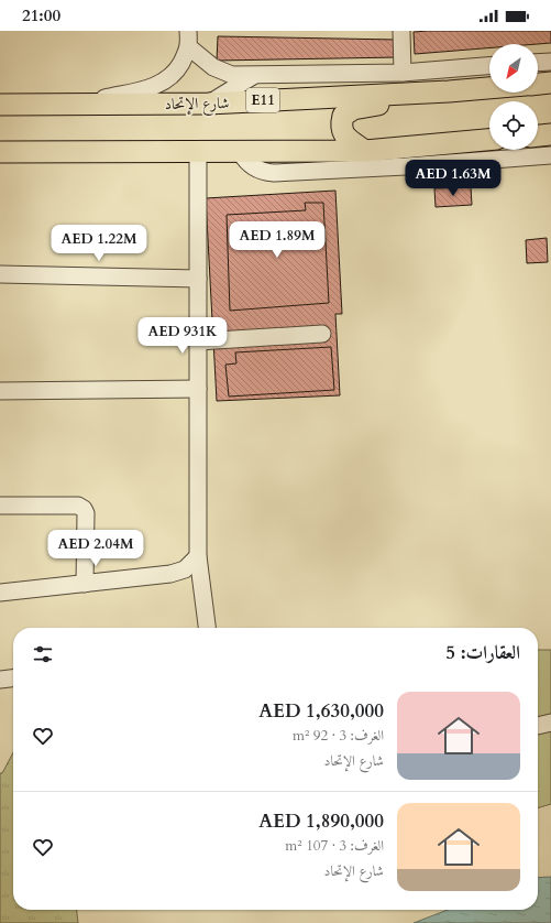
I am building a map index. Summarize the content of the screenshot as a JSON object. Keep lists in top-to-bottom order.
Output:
{
  "streets": {
    "main road": ["E11", "شارع الإتحاد"]
  },
  "north": "bottom left",
  "page": {
    "status": "21:00",
    "price": [
      "AED 1.63M",
      "AED 1.89M",
      "AED 1.22M",
      "AED 931K",
      "AED 2.04M"
    ],
    "heading": "العقارات: 5",
    "list": [
      {
        "name": "AED 1,630,000",
        "note": "الغرف: 3 · 92 m² · شارع الإتحاد"
      },
      {
        "name": "AED 1,890,000",
        "note": "الغرف: 3 · 107 m² · شارع الإتحاد"
      }
    ]
  }
}
